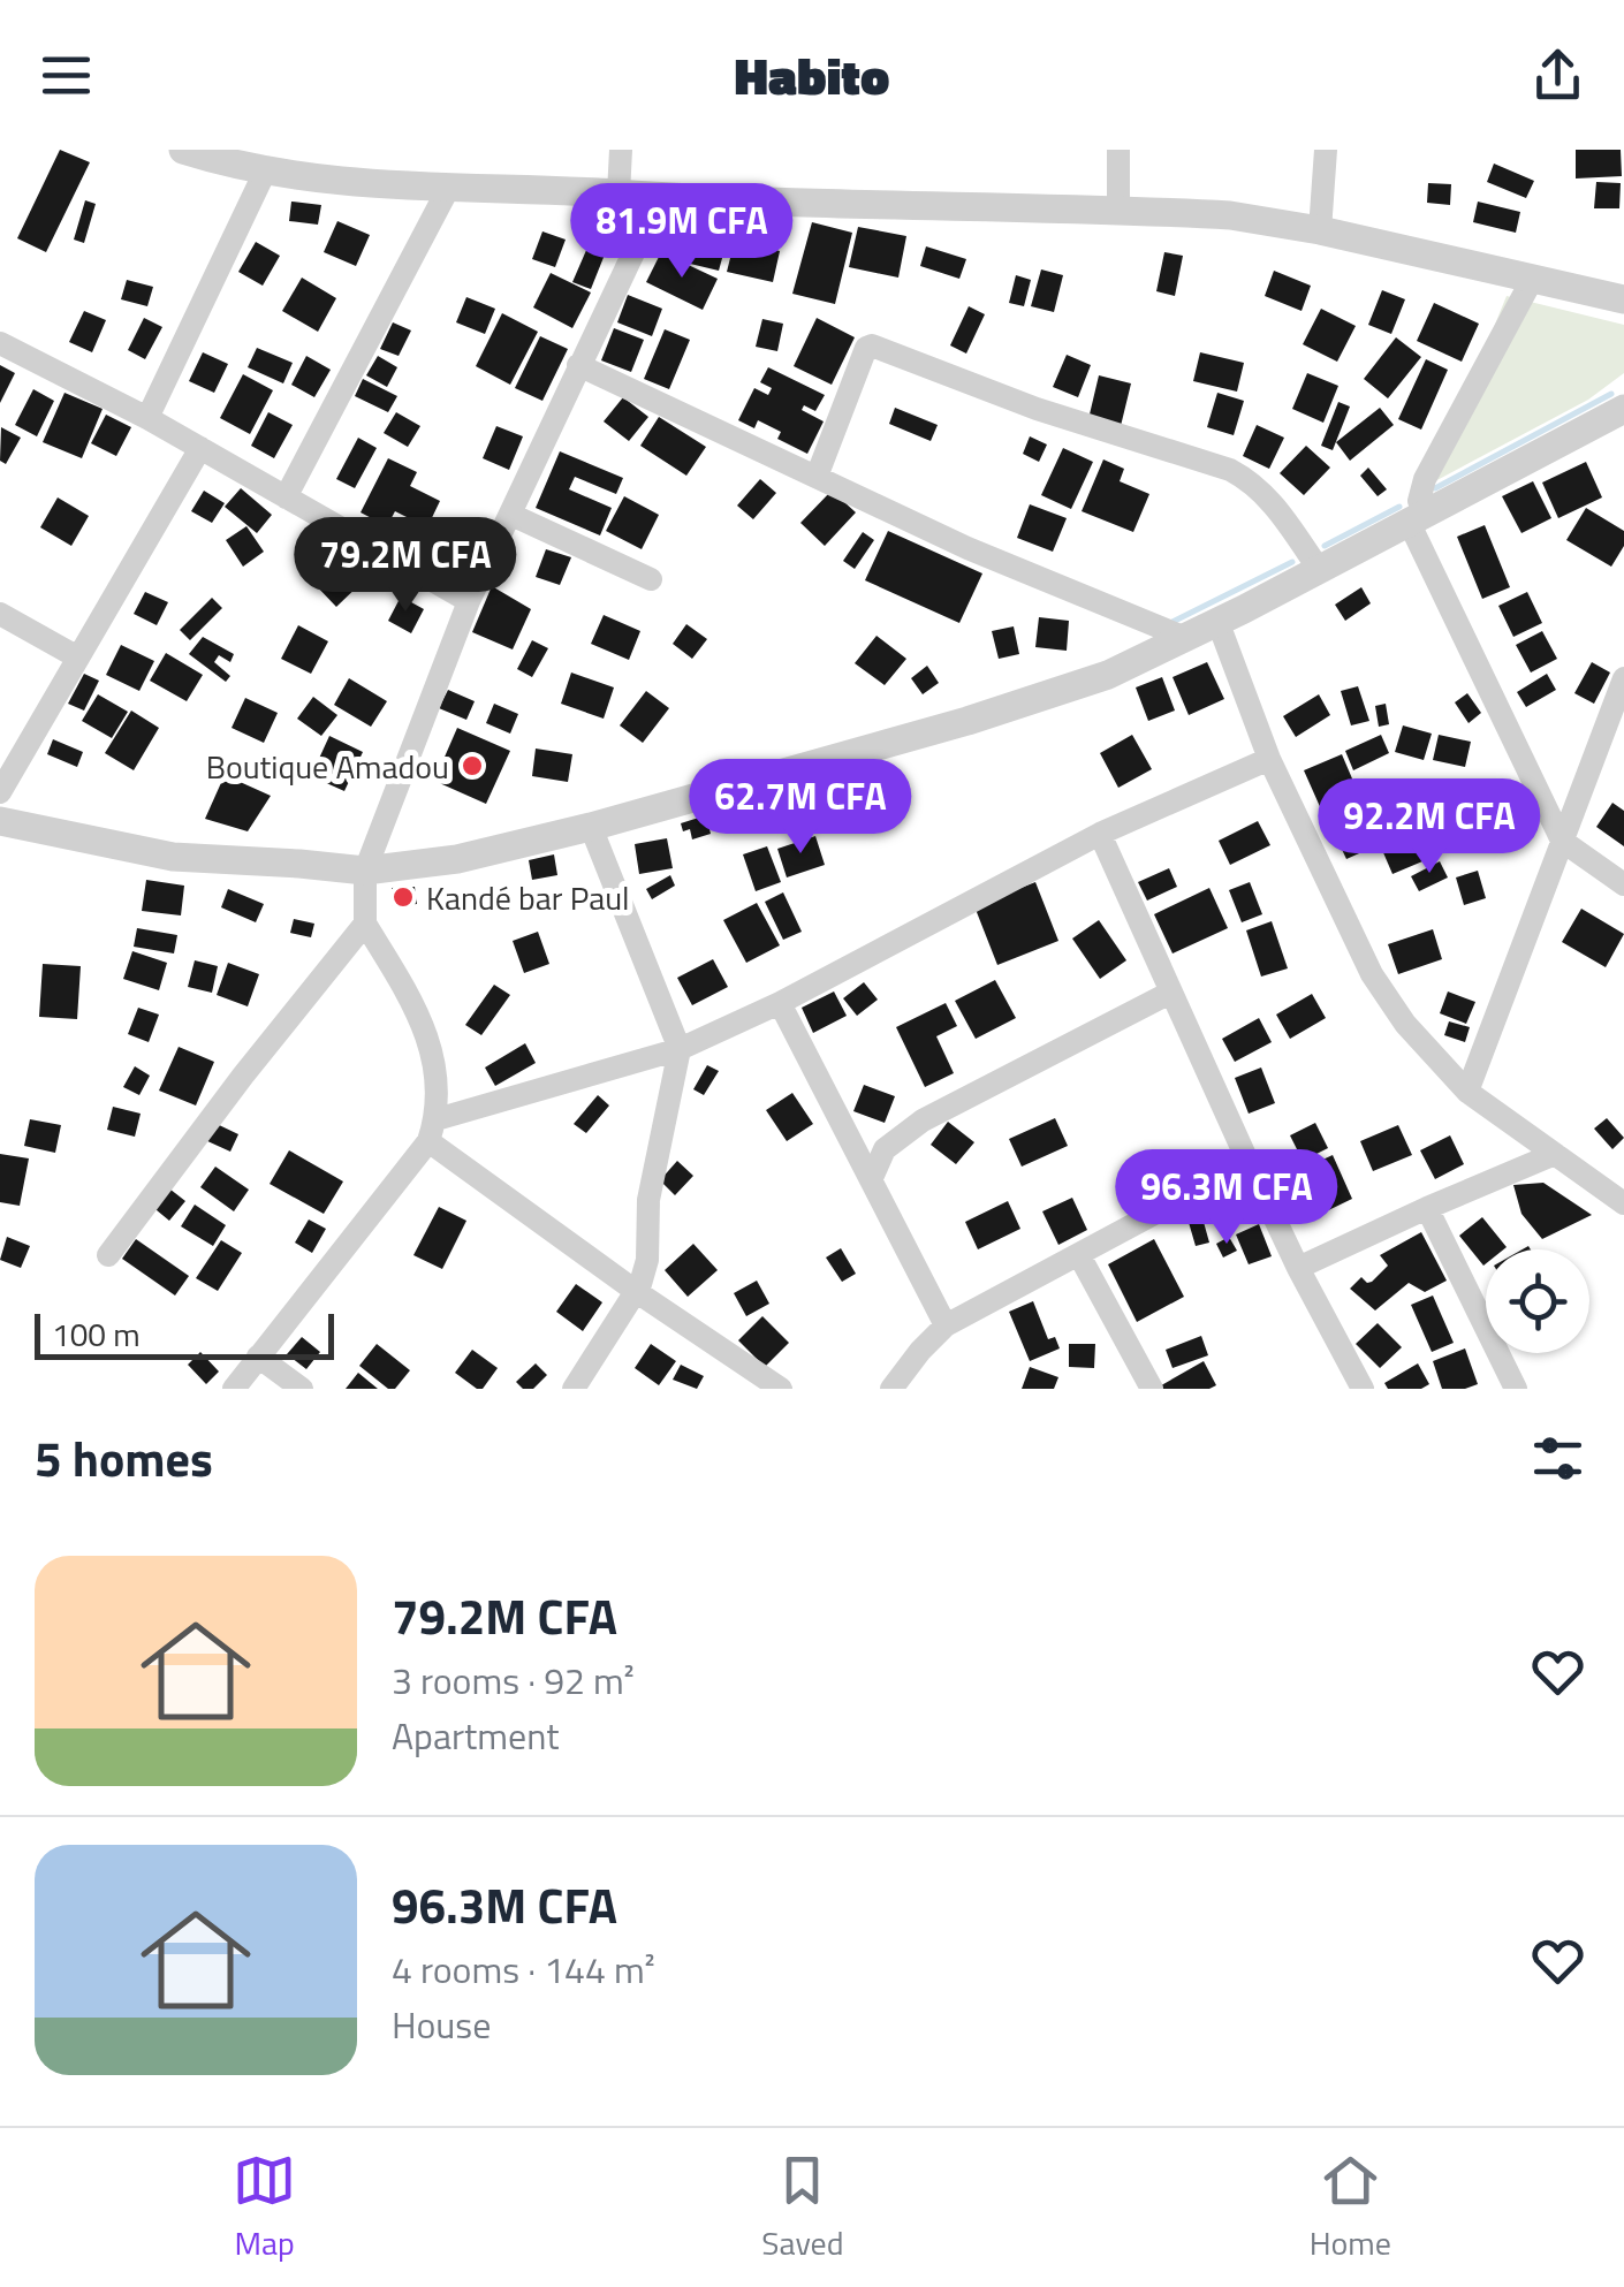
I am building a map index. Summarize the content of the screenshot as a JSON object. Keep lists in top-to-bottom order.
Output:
{
  "places": ["Boutique Amadou", "Kandé bar Paul"],
  "scale_bar": "100 m",
  "page": {
    "header": "Habito",
    "price": [
      "81.9M CFA",
      "79.2M CFA",
      "62.7M CFA",
      "92.2M CFA",
      "96.3M CFA"
    ],
    "scale": "100 m",
    "heading": "5 homes",
    "list": [
      {
        "name": "79.2M CFA",
        "note": "3 rooms · 92 m² · Apartment"
      },
      {
        "name": "96.3M CFA",
        "note": "4 rooms · 144 m² · House"
      }
    ],
    "tabs": ["Map", "Saved", "Home"]
  }
}
